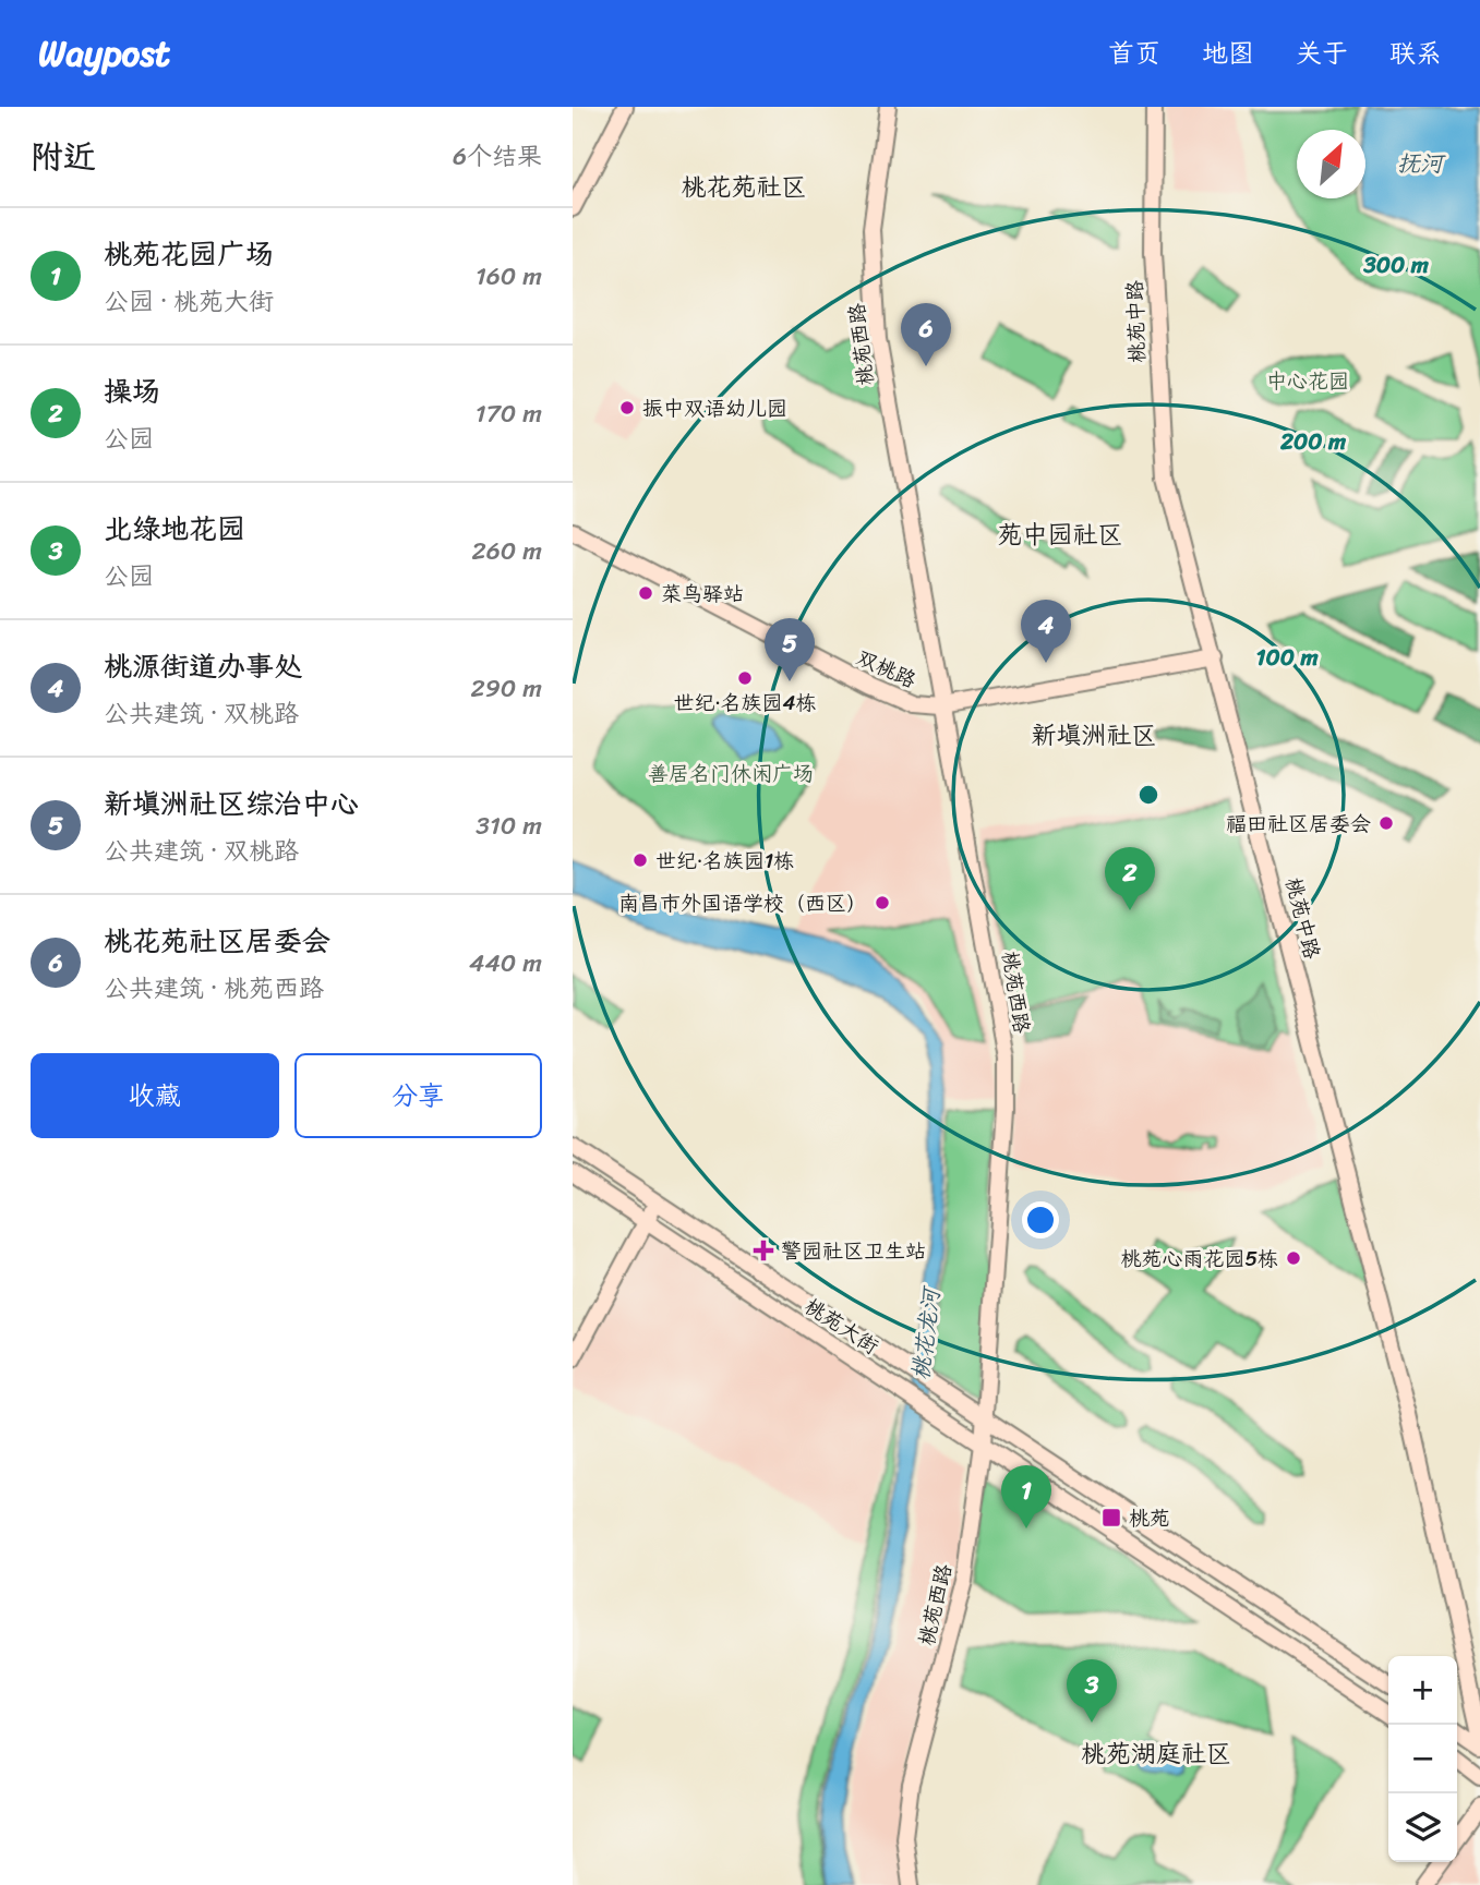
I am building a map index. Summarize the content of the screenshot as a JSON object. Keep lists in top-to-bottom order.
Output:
{
  "streets": {
    "street": [
      "桃苑中路",
      "桃苑西路",
      "双桃路",
      "桃苑大街"
    ]
  },
  "crossings": [
    ["桃苑中路", "双桃路"],
    ["桃苑西路", "双桃路"],
    ["桃苑西路", "桃苑大街"]
  ],
  "districts": [
    "桃花苑社区",
    "苑中园社区",
    "新填洲社区",
    "桃苑湖庭社区"
  ],
  "water": ["抚河", "桃花龙河"],
  "parks": ["中心花园", "善居名门休闲广场"],
  "places": {
    "other": [
      "振中双语幼儿园",
      "菜鸟驿站",
      "世纪·名族园4栋",
      "福田社区居委会",
      "世纪·名族园1栋",
      "南昌市外国语学校（西区）",
      "桃苑心雨花园5栋"
    ],
    "health": ["警园社区卫生站"],
    "transit": ["桃苑"]
  },
  "north": "top right",
  "page": {
    "header": "Waypost",
    "nav": [
      "首页",
      "地图",
      "关于",
      "联系"
    ],
    "heading": ["附近", "6个结果"],
    "list": [
      {
        "mark": "1",
        "name": "桃苑花园广场",
        "note": "公园 · 桃苑大街",
        "value": "160 m"
      },
      {
        "mark": "2",
        "name": "操场",
        "note": "公园",
        "value": "170 m"
      },
      {
        "mark": "3",
        "name": "北绿地花园",
        "note": "公园",
        "value": "260 m"
      },
      {
        "mark": "4",
        "name": "桃源街道办事处",
        "note": "公共建筑 · 双桃路",
        "value": "290 m"
      },
      {
        "mark": "5",
        "name": "新填洲社区综治中心",
        "note": "公共建筑 · 双桃路",
        "value": "310 m"
      },
      {
        "mark": "6",
        "name": "桃花苑社区居委会",
        "note": "公共建筑 · 桃苑西路",
        "value": "440 m"
      }
    ],
    "pins": [
      "6",
      "4",
      "5",
      "2",
      "1",
      "3"
    ],
    "buttons": ["收藏", "分享"],
    "map_buttons": ["+", "−"]
  },
  "rings": ["300 m", "200 m", "100 m"]
}
